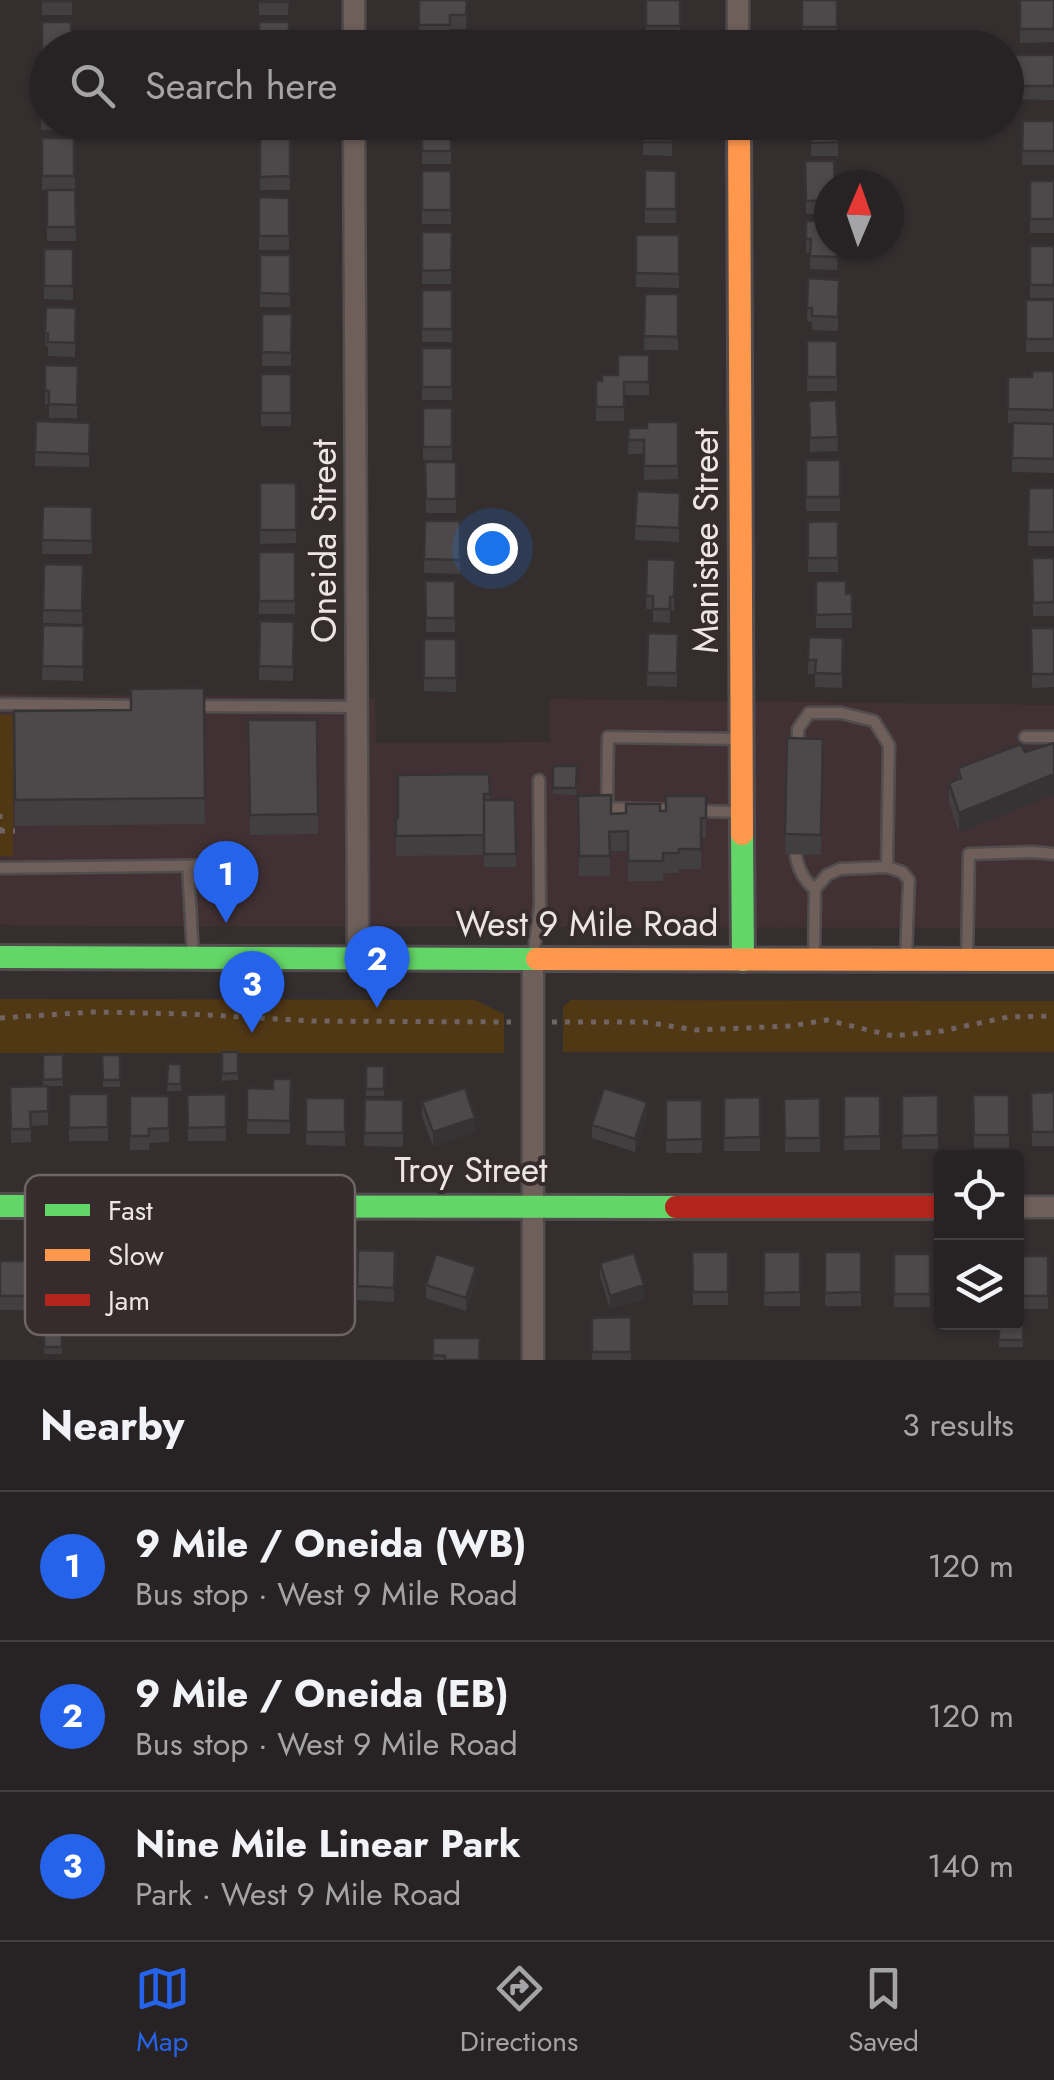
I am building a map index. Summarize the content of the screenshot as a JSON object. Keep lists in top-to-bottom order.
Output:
{
  "streets": {
    "street": [
      "Oneida Street",
      "Manistee Street",
      "West 9 Mile Road",
      "Troy Street"
    ]
  },
  "crossings": [
    ["Oneida Street", "West 9 Mile Road"],
    ["Manistee Street", "West 9 Mile Road"]
  ],
  "legend": ["Fast", "Slow", "Jam"],
  "north": "top",
  "page": {
    "search": "Search here",
    "pins": ["1", "2", "3"],
    "heading": ["Nearby", "3 results"],
    "list": [
      {
        "mark": "1",
        "name": "9 Mile / Oneida (WB)",
        "note": "Bus stop · West 9 Mile Road",
        "value": "120 m"
      },
      {
        "mark": "2",
        "name": "9 Mile / Oneida (EB)",
        "note": "Bus stop · West 9 Mile Road",
        "value": "120 m"
      },
      {
        "mark": "3",
        "name": "Nine Mile Linear Park",
        "note": "Park · West 9 Mile Road",
        "value": "140 m"
      }
    ],
    "nav": ["Map", "Directions", "Saved"]
  }
}
